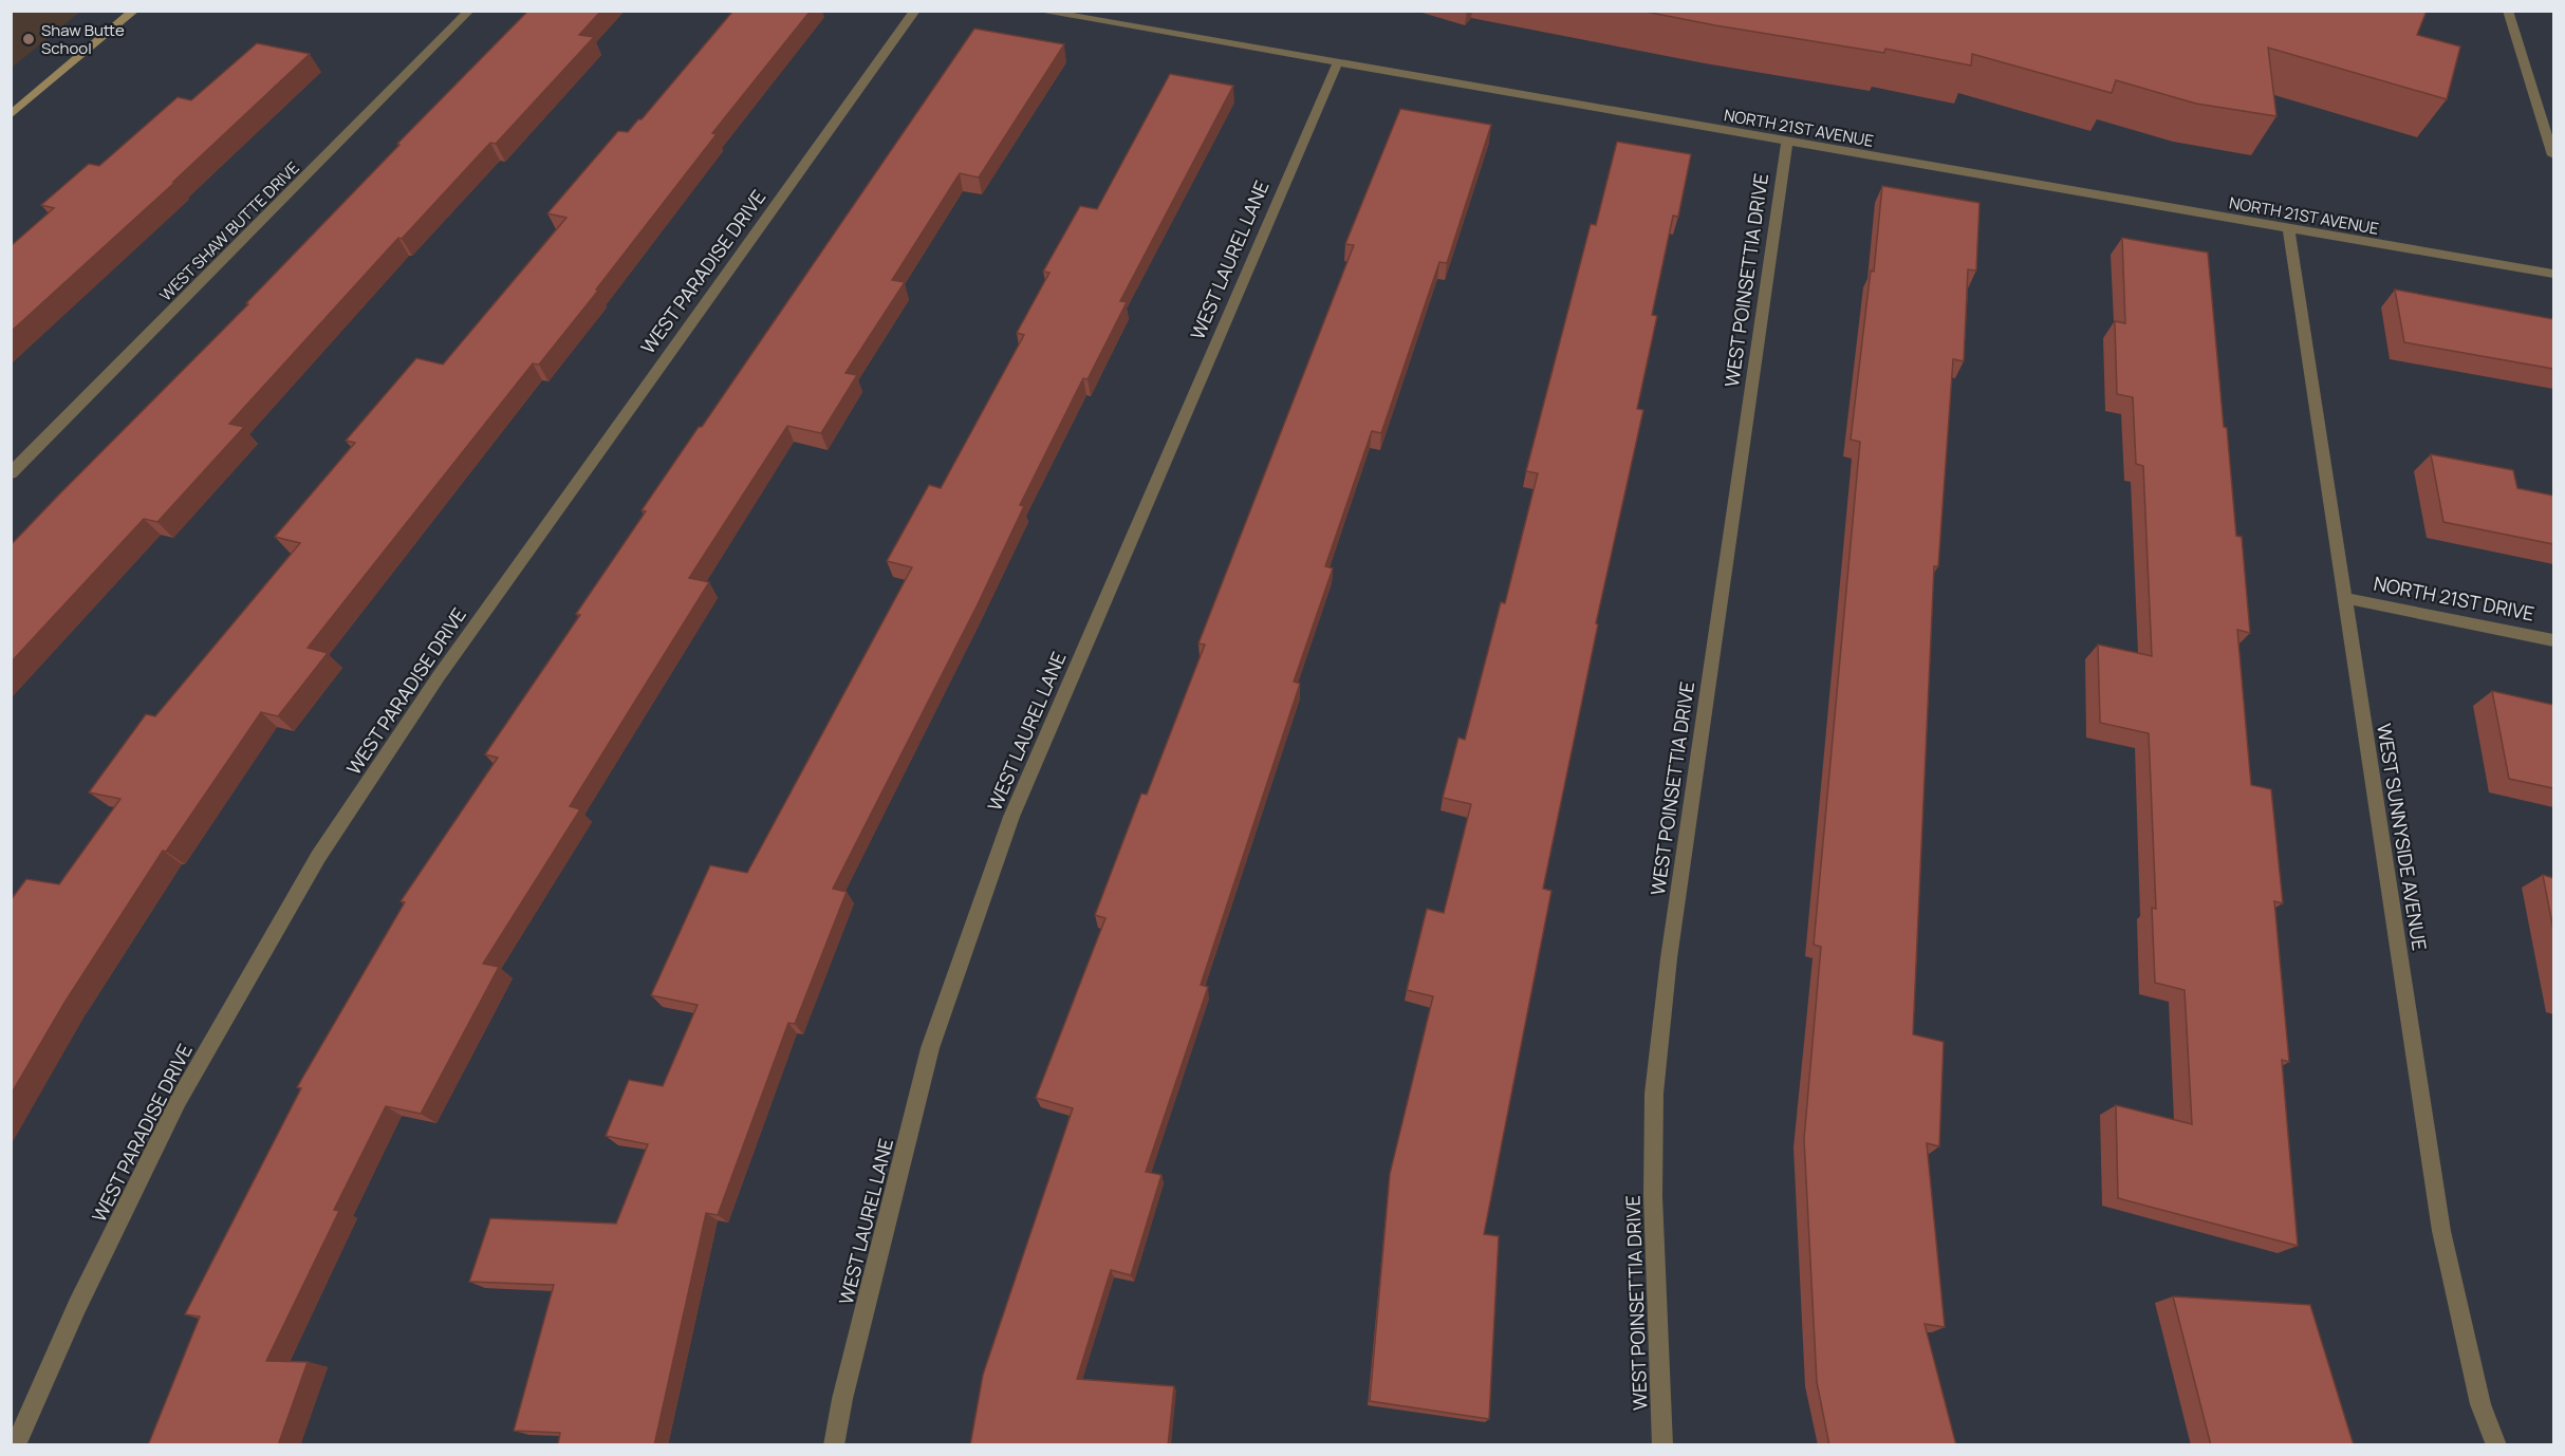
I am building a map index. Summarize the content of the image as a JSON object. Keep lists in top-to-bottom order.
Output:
{
  "streets": {
    "street": [
      "NORTH 21ST AVENUE",
      "WEST SHAW BUTTE DRIVE",
      "WEST LAUREL LANE",
      "WEST PARADISE DRIVE",
      "WEST POINSETTIA DRIVE",
      "NORTH 21ST DRIVE",
      "WEST SUNNYSIDE AVENUE"
    ]
  },
  "crossings": [
    ["NORTH 21ST AVENUE", "WEST LAUREL LANE"],
    ["NORTH 21ST AVENUE", "WEST POINSETTIA DRIVE"],
    ["NORTH 21ST AVENUE", "WEST SUNNYSIDE AVENUE"],
    ["NORTH 21ST DRIVE", "WEST SUNNYSIDE AVENUE"]
  ],
  "places": ["Shaw Butte School"]
}
